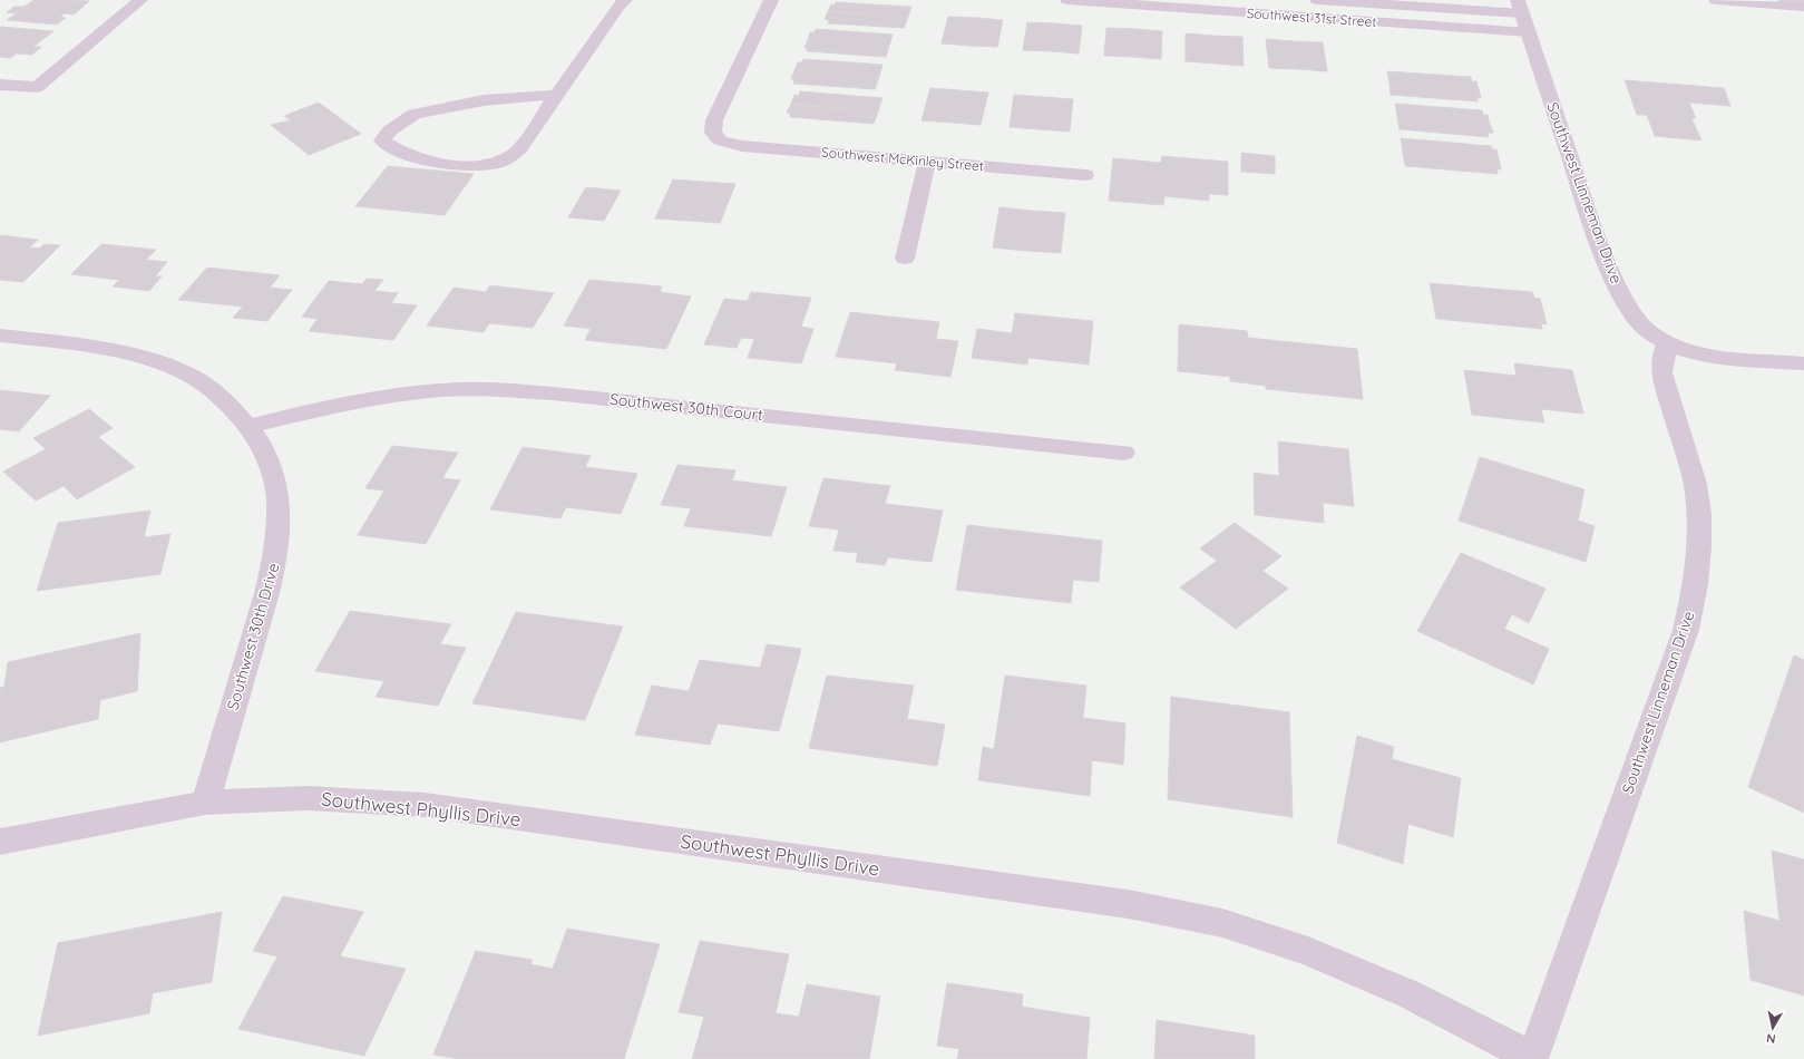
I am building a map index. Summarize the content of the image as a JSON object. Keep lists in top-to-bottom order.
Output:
{
  "streets": {
    "street": [
      "Southwest 31st Street",
      "Southwest McKinley Street",
      "Southwest Linneman Drive",
      "Southwest 30th Court",
      "Southwest 30th Drive",
      "Southwest Phyllis Drive"
    ]
  },
  "crossings": [
    ["Southwest 31st Street", "Southwest Linneman Drive"],
    ["Southwest Linneman Drive", "Southwest Phyllis Drive"],
    ["Southwest 30th Court", "Southwest 30th Drive"],
    ["Southwest 30th Drive", "Southwest Phyllis Drive"]
  ],
  "north": "bottom"
}
